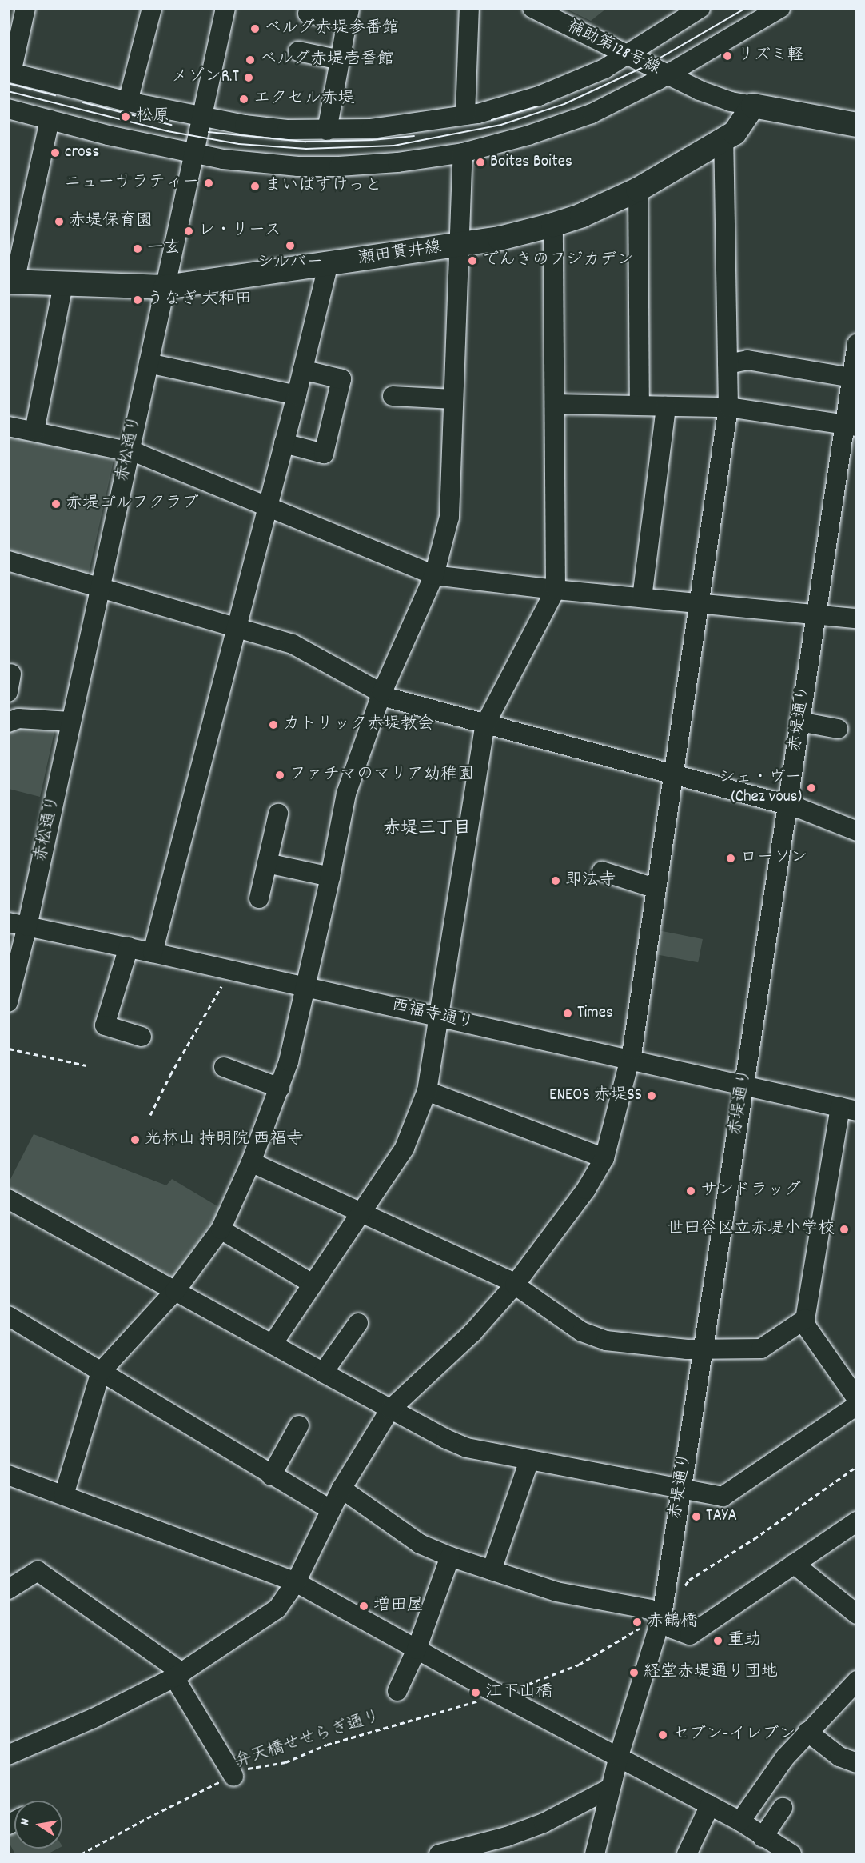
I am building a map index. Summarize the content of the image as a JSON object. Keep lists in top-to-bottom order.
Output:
{
  "streets": {
    "main road": ["瀬田貫井線"],
    "street": [
      "補助第128号線",
      "赤松通り",
      "赤堤通り",
      "西福寺通り"
    ],
    "path": ["弁天橋せせらぎ通り"]
  },
  "crossings": [
    ["瀬田貫井線", "赤松通り"],
    ["赤松通り", "西福寺通り"],
    ["赤堤通り", "西福寺通り"],
    ["赤堤通り", "弁天橋せせらぎ通り"]
  ],
  "districts": ["赤堤三丁目"],
  "places": [
    "ベルグ赤堤参番館",
    "リズミ軽",
    "ベルグ赤堤壱番館",
    "メゾンR.T",
    "エクセル赤堤",
    "松原",
    "cross",
    "Boites Boites",
    "ニューサラティー",
    "まいばすけっと",
    "赤堤保育園",
    "レ・リース",
    "シルバー",
    "一玄",
    "でんきのフジカデン",
    "うなぎ 大和田",
    "赤堤ゴルフクラブ",
    "カトリック赤堤教会",
    "ファチマのマリア幼稚園",
    "シェ・ヴー (Chez vous)",
    "ローソン",
    "即法寺",
    "Times",
    "ENEOS 赤堤SS",
    "光林山 持明院 西福寺",
    "サンドラッグ",
    "世田谷区立赤堤小学校",
    "TAYA",
    "増田屋",
    "赤鶴橋",
    "重助",
    "経堂赤堤通り団地",
    "江下山橋",
    "セブン-イレブン"
  ],
  "north": "left"
}
